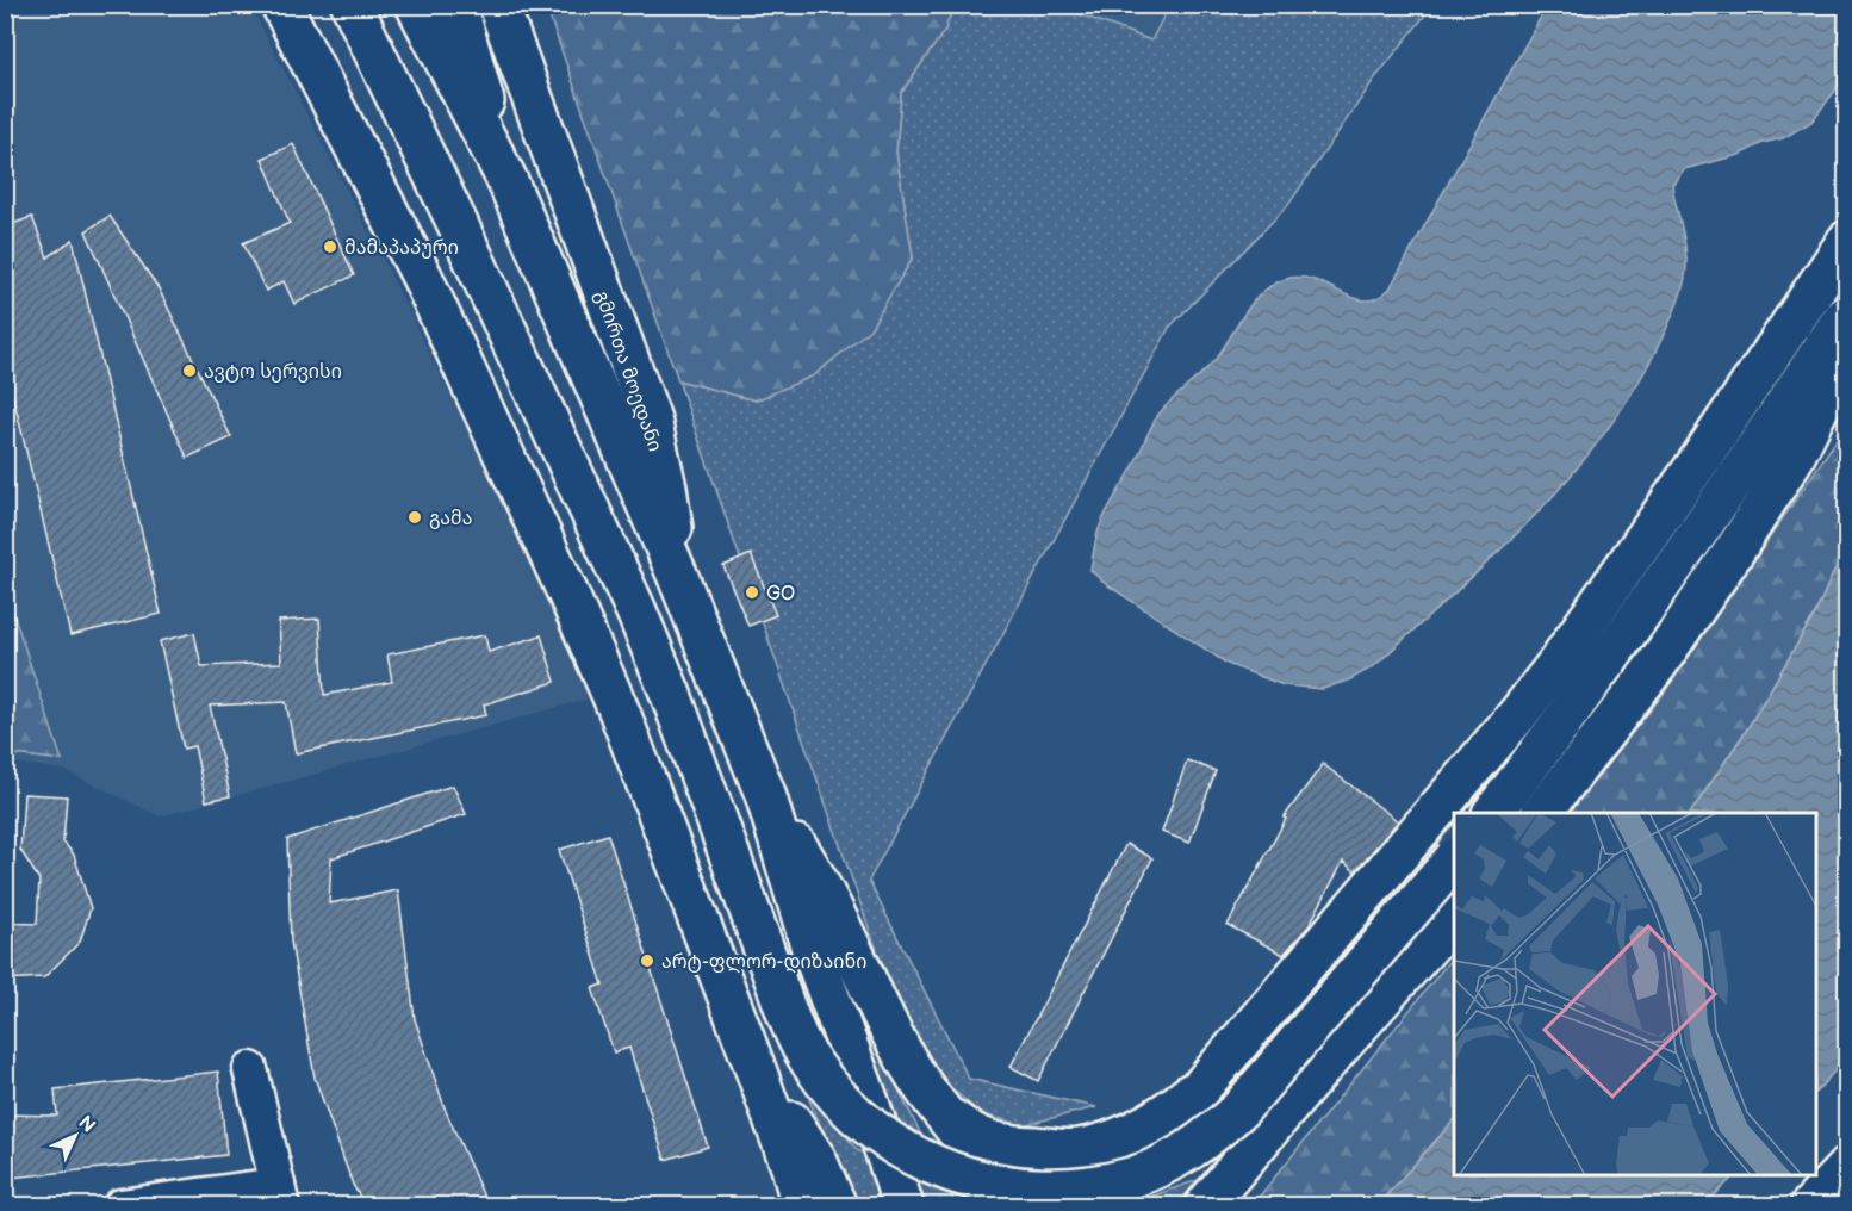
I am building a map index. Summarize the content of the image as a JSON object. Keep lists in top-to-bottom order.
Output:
{
  "streets": {
    "main road": ["გმირთა მოედანი"]
  },
  "places": [
    "მამაპაპური",
    "ავტო სერვისი",
    "გამა",
    "GO",
    "არტ-ფლორ-დიზაინი"
  ],
  "north": "top right"
}
